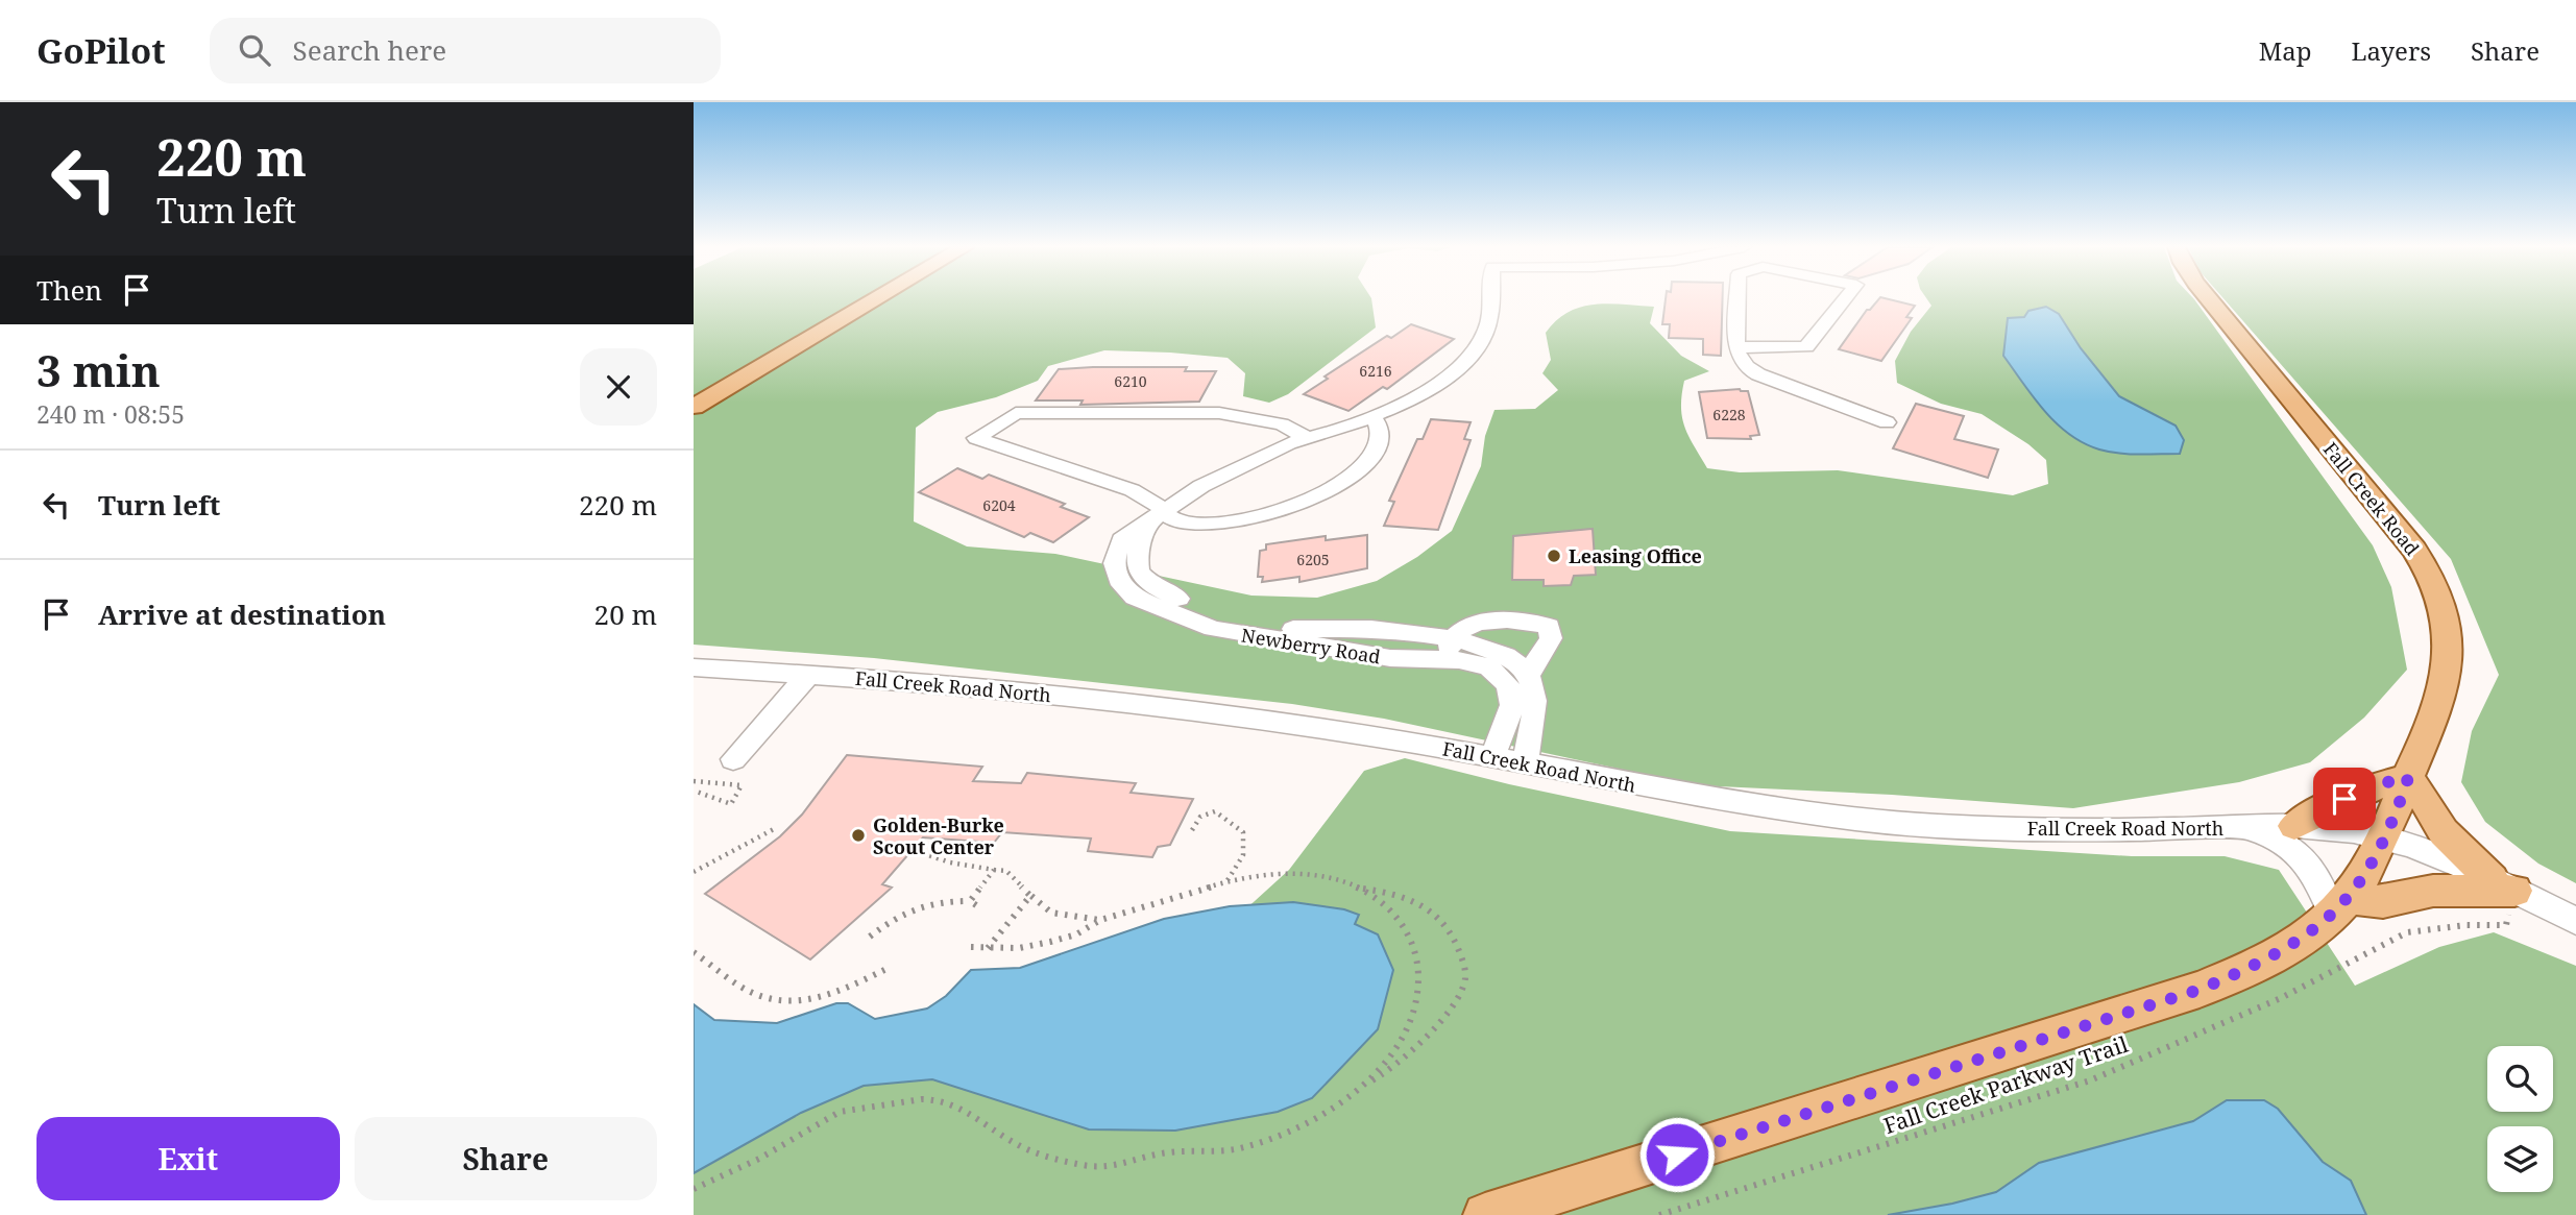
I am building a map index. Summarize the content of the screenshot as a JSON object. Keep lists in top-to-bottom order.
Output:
{
  "streets": {
    "main road": ["Fall Creek Road"],
    "street": ["Newberry Road", "Fall Creek Road North"],
    "path": ["Fall Creek Parkway Trail"]
  },
  "crossings": [
    ["Fall Creek Road", "Fall Creek Road North"],
    ["Newberry Road", "Fall Creek Road North"],
    ["Fall Creek Road North", "Fall Creek Parkway Trail"]
  ],
  "places": ["Leasing Office", "Golden-Burke Scout Center"],
  "house_numbers": [
    "6216",
    "6210",
    "6228",
    "6204",
    "6205"
  ],
  "page": {
    "header": "GoPilot",
    "search": "Search here",
    "nav": ["Map", "Layers", "Share"],
    "turn": ["220 m", "Turn left"],
    "then": "Then",
    "heading": ["3 min", "240 m · 08:55"],
    "list": [
      {
        "name": "Turn left",
        "value": "220 m"
      },
      {
        "name": "Arrive at destination",
        "value": "20 m"
      }
    ],
    "buttons": ["Exit", "Share"]
  }
}
